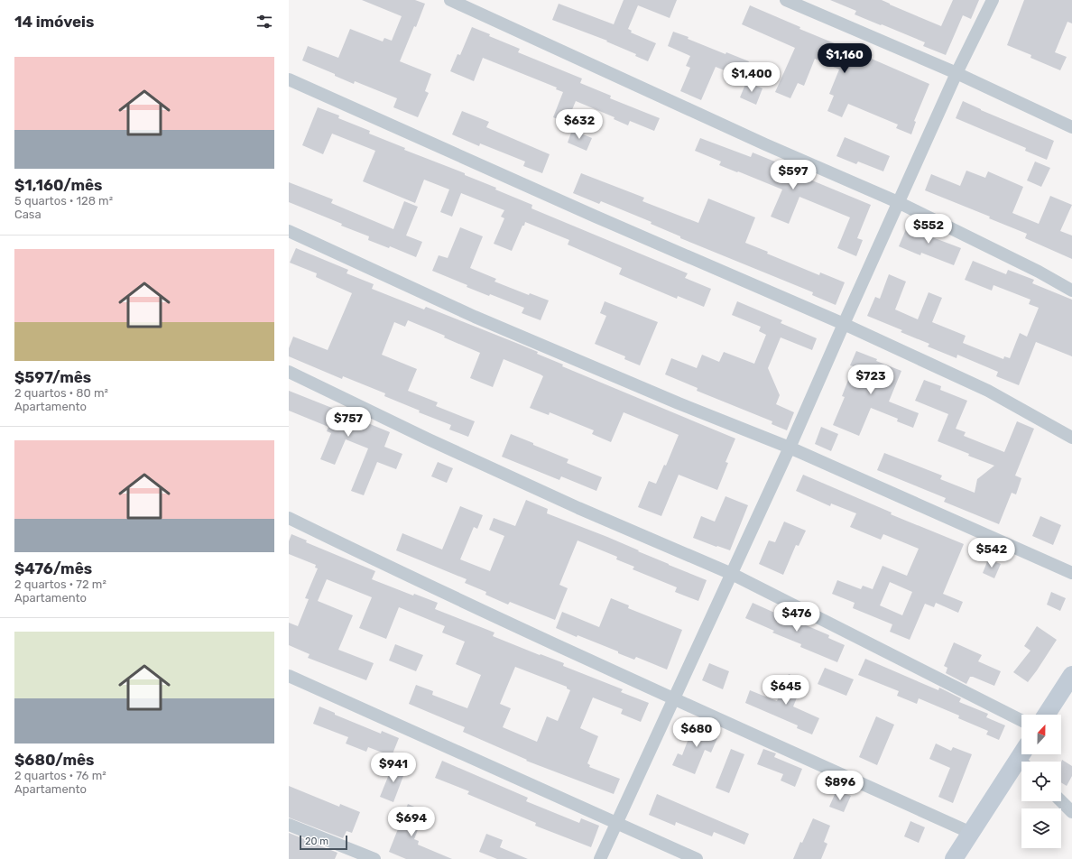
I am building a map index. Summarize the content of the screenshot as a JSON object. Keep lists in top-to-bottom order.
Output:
{
  "scale_bar": "20 m",
  "north": "top",
  "page": {
    "heading": "14 imóveis",
    "list": [
      {
        "name": "$1,160/mês",
        "note": "5 quartos · 128 m² · Casa"
      },
      {
        "name": "$597/mês",
        "note": "2 quartos · 80 m² · Apartamento"
      },
      {
        "name": "$476/mês",
        "note": "2 quartos · 72 m² · Apartamento"
      },
      {
        "name": "$680/mês",
        "note": "2 quartos · 76 m² · Apartamento"
      }
    ],
    "price": [
      "$1,160",
      "$1,400",
      "$632",
      "$597",
      "$552",
      "$723",
      "$757",
      "$542",
      "$476",
      "$645",
      "$680",
      "$941",
      "$896",
      "$694"
    ],
    "scale": "20 m"
  }
}
